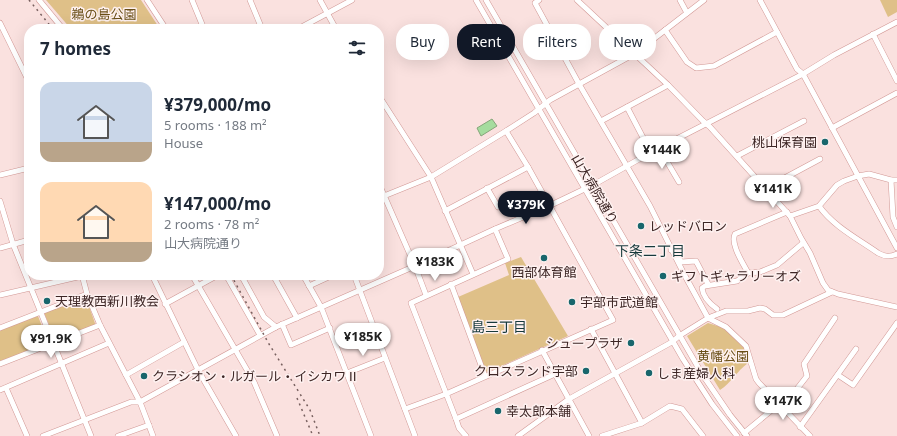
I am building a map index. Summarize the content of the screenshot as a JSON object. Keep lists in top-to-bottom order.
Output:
{
  "streets": {
    "street": ["山大病院通り"]
  },
  "districts": ["下条二丁目", "島三丁目"],
  "parks": ["鵜の島公園", "黄幡公園"],
  "places": [
    "桃山保育園",
    "レッドバロン",
    "西部体育館",
    "ギフトギャラリーオズ",
    "天理教西新川教会",
    "宇部市武道館",
    "シュープラザ",
    "クロスランド宇部",
    "しま産婦人科",
    "クラシオン・ルガール・イシカワⅡ",
    "幸太郎本舗"
  ],
  "page": {
    "chip": [
      "Buy",
      "Rent",
      "Filters",
      "New"
    ],
    "heading": "7 homes",
    "list": [
      {
        "name": "¥379,000/mo",
        "note": "5 rooms · 188 m² · House"
      },
      {
        "name": "¥147,000/mo",
        "note": "2 rooms · 78 m² · 山大病院通り"
      }
    ],
    "price": [
      "¥144K",
      "¥141K",
      "¥379K",
      "¥183K",
      "¥185K",
      "¥91.9K",
      "¥147K"
    ]
  }
}
